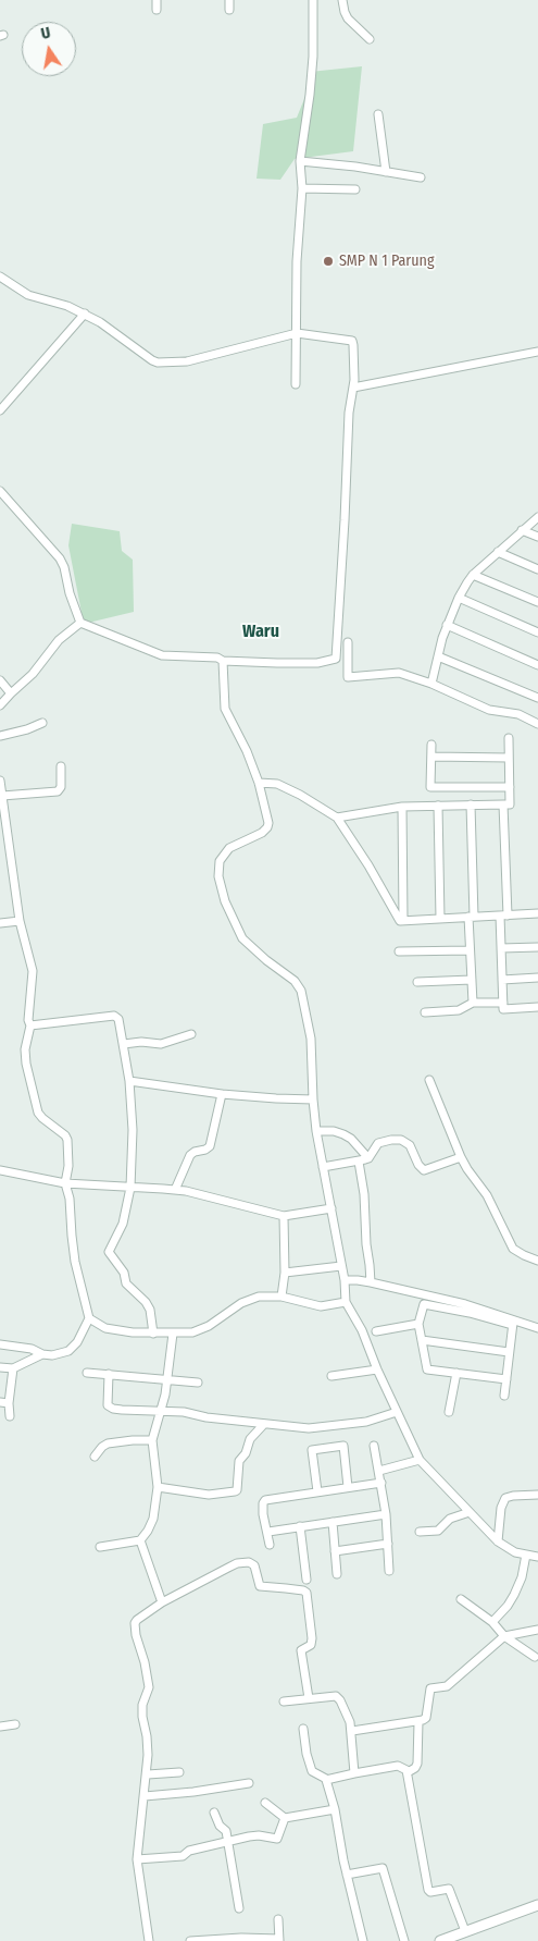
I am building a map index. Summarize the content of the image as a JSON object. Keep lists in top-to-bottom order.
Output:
{
  "districts": ["Waru"],
  "places": ["SMP N 1 Parung"],
  "north": "top"
}
